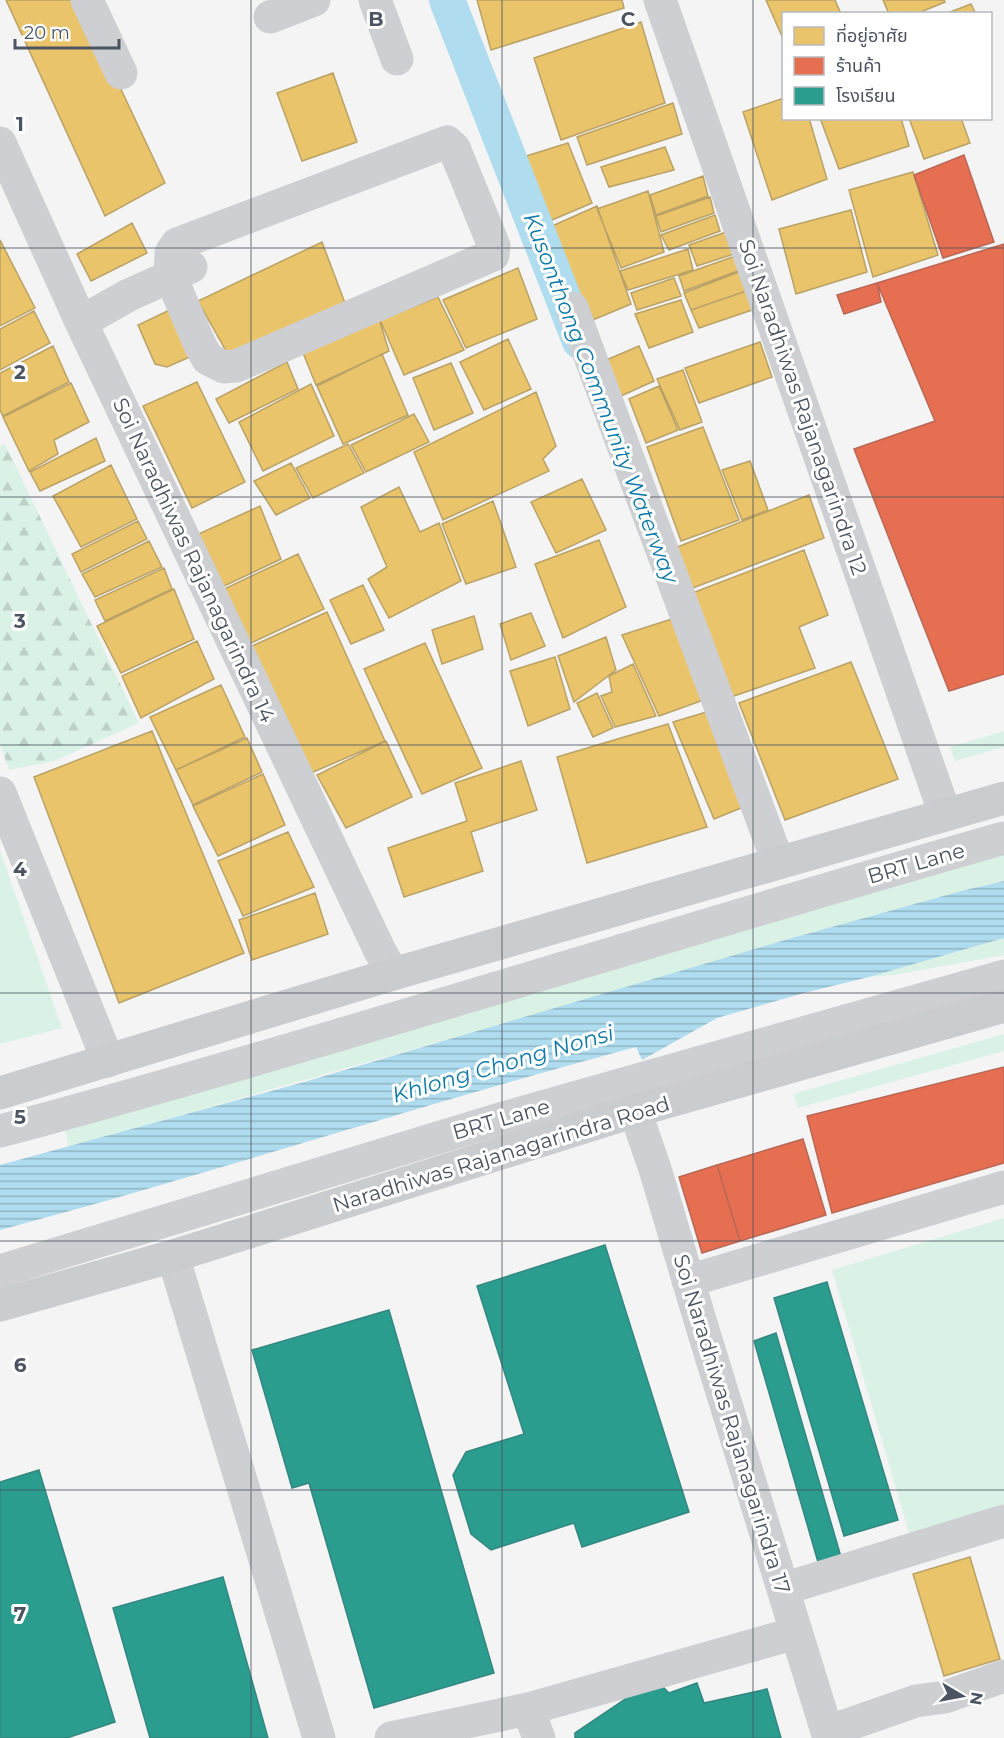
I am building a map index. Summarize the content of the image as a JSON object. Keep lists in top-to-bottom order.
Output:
{
  "streets": {
    "main road": ["Naradhiwas Rajanagarindra Road"],
    "street": [
      "Soi Naradhiwas Rajanagarindra 12",
      "Soi Naradhiwas Rajanagarindra 14",
      "BRT Lane",
      "Soi Naradhiwas Rajanagarindra 17"
    ]
  },
  "crossings": [
    ["Naradhiwas Rajanagarindra Road", "Soi Naradhiwas Rajanagarindra 17"]
  ],
  "water": ["Kusonthong Community Waterway", "Khlong Chong Nonsi"],
  "legend": ["ที่อยู่อาศัย", "ร้านค้า", "โรงเรียน"],
  "scale_bar": "20 m",
  "north": "right",
  "grid": {
    "columns": ["B", "C"],
    "rows": [
      "1",
      "2",
      "3",
      "4",
      "5",
      "6",
      "7"
    ]
  }
}
